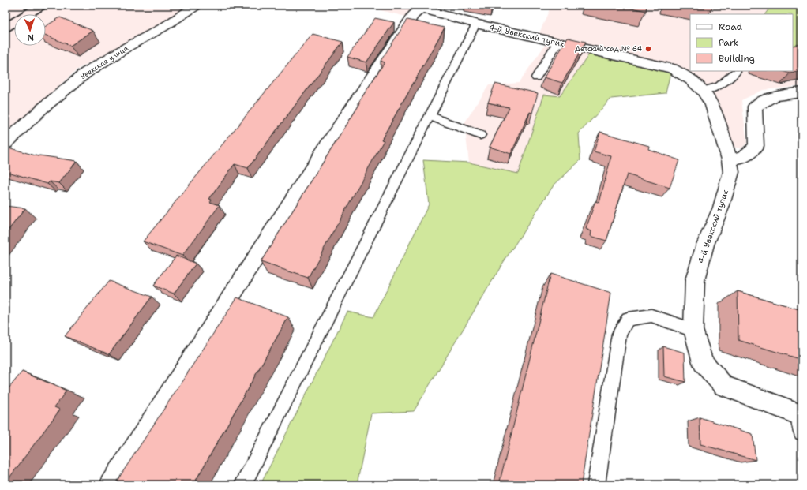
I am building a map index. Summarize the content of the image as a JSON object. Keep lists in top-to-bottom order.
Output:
{
  "streets": {
    "street": ["4-й Увекский тупик", "Увекская улица"]
  },
  "places": ["Детский сад № 64"],
  "legend": ["Road", "Park", "Building"],
  "north": "bottom"
}
